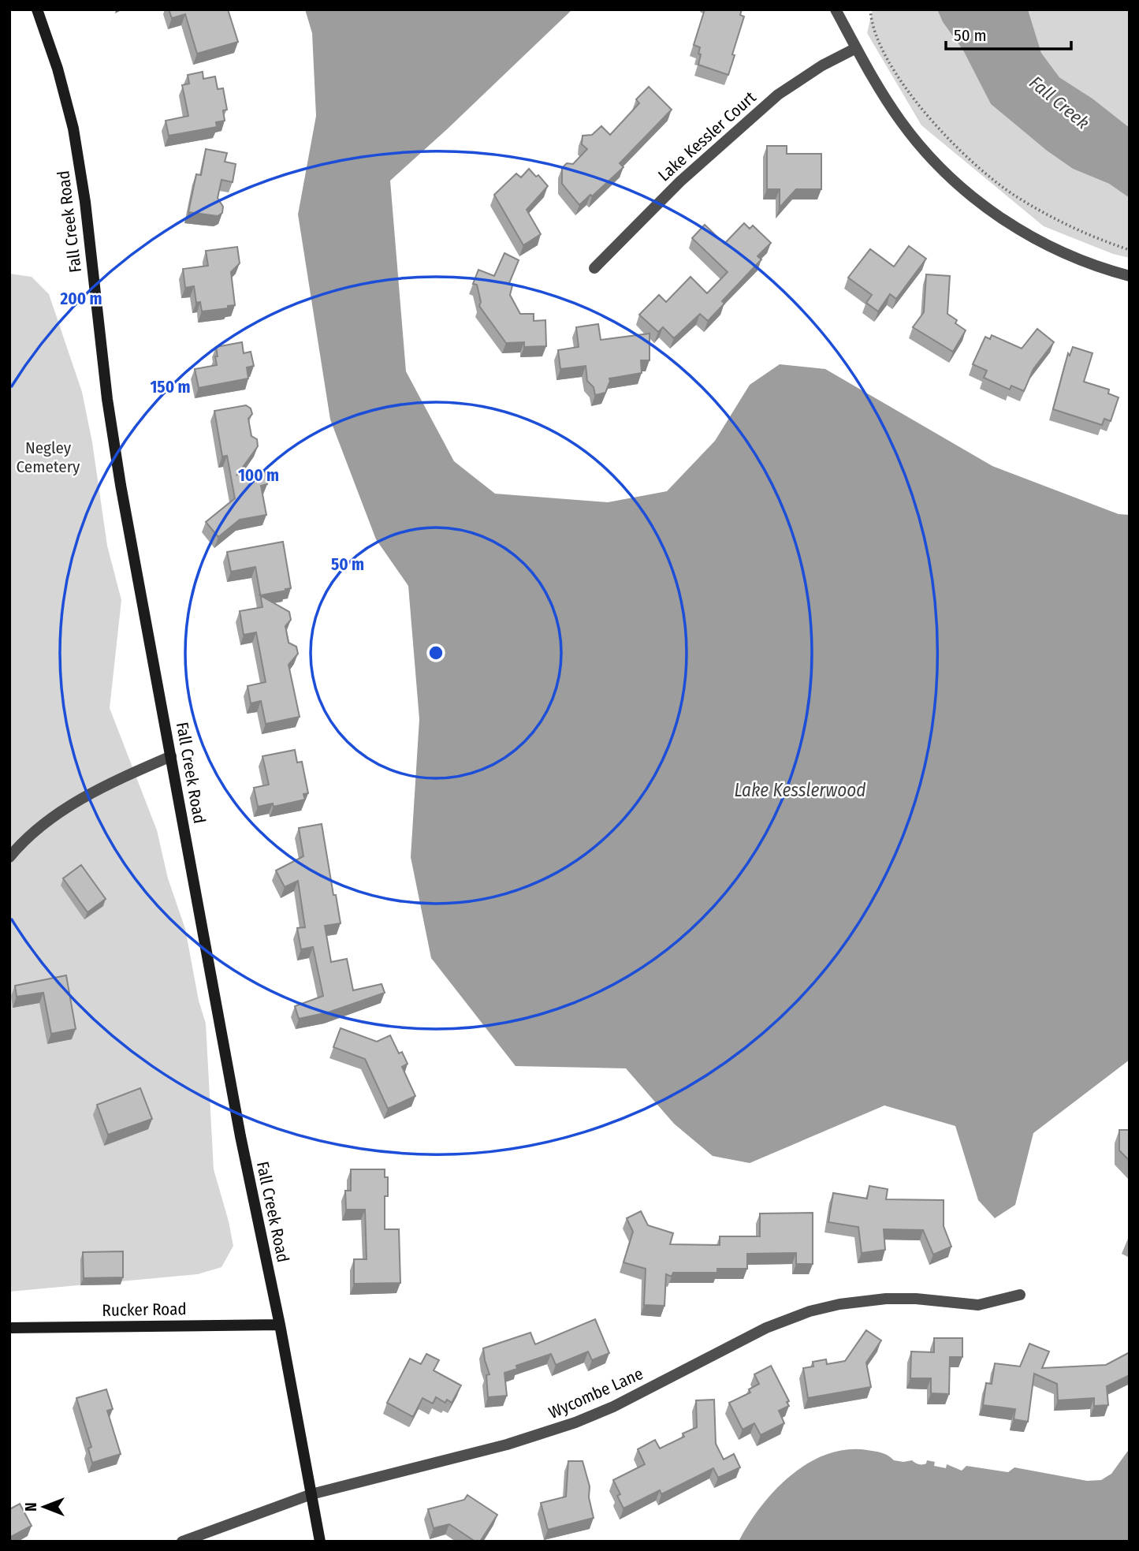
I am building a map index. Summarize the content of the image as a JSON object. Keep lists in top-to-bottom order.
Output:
{
  "streets": {
    "main road": ["Fall Creek Road", "Rucker Road"],
    "street": ["Lake Kessler Court", "Wycombe Lane"]
  },
  "crossings": [
    ["Fall Creek Road", "Rucker Road"],
    ["Fall Creek Road", "Wycombe Lane"]
  ],
  "water": ["Fall Creek", "Lake Kesslerwood"],
  "parks": ["Negley Cemetery"],
  "scale_bar": "50 m",
  "north": "left",
  "rings": [
    "200 m",
    "150 m",
    "100 m",
    "50 m"
  ]
}
